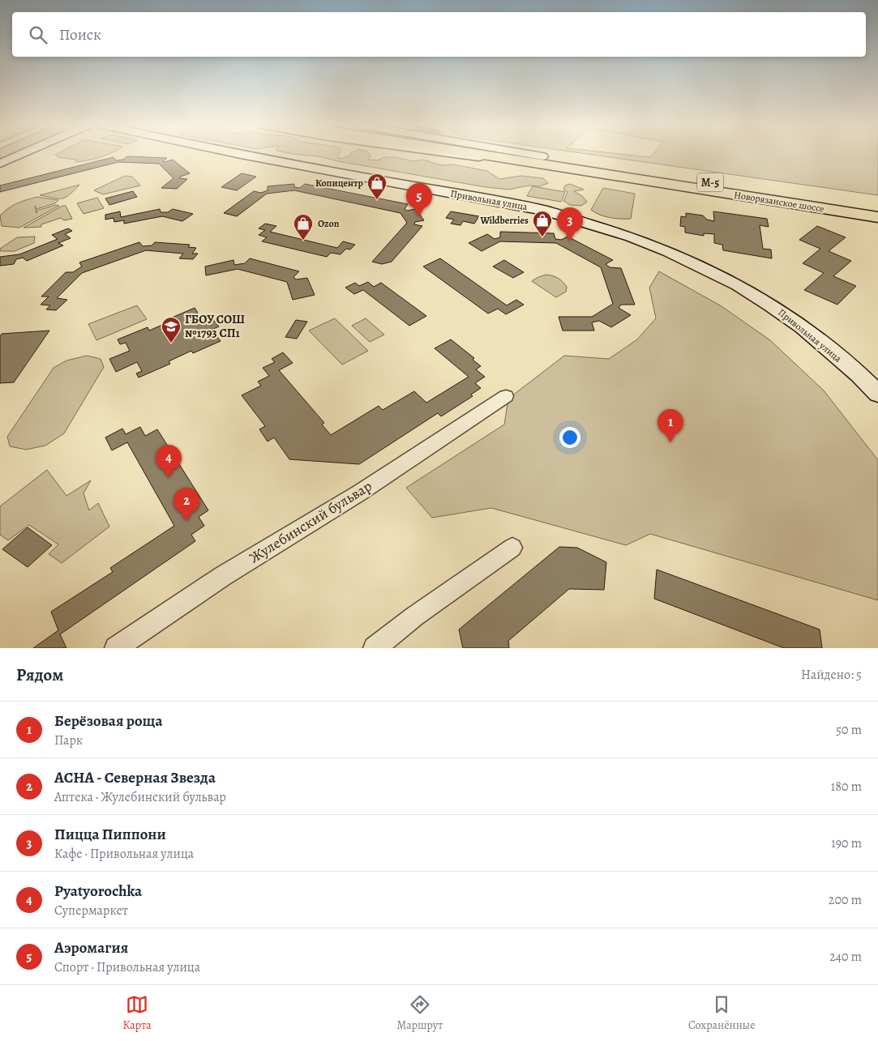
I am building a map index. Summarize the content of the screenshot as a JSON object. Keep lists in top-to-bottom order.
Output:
{
  "streets": {
    "highway": ["М-5", "Новорязанское шоссе"],
    "main road": ["Привольная улица"],
    "street": ["Жулебинский бульвар"]
  },
  "places": {
    "shop": ["Копицентр", "Wildberries", "Ozon"],
    "school or university": ["ГБОУ СОШ №1793 СП1"]
  },
  "page": {
    "search": "Поиск",
    "pins": [
      "5",
      "3",
      "1",
      "4",
      "2"
    ],
    "heading": ["Рядом", "Найдено: 5"],
    "list": [
      {
        "mark": "1",
        "name": "Берёзовая роща",
        "note": "Парк",
        "value": "50 m"
      },
      {
        "mark": "2",
        "name": "АСНА - Северная Звезда",
        "note": "Аптека · Жулебинский бульвар",
        "value": "180 m"
      },
      {
        "mark": "3",
        "name": "Пицца Пиппони",
        "note": "Кафе · Привольная улица",
        "value": "190 m"
      },
      {
        "mark": "4",
        "name": "Pyatyorochka",
        "note": "Супермаркет",
        "value": "200 m"
      },
      {
        "mark": "5",
        "name": "Аэромагия",
        "note": "Спорт · Привольная улица",
        "value": "240 m"
      }
    ],
    "nav": ["Карта", "Маршрут", "Сохранённые"]
  }
}
